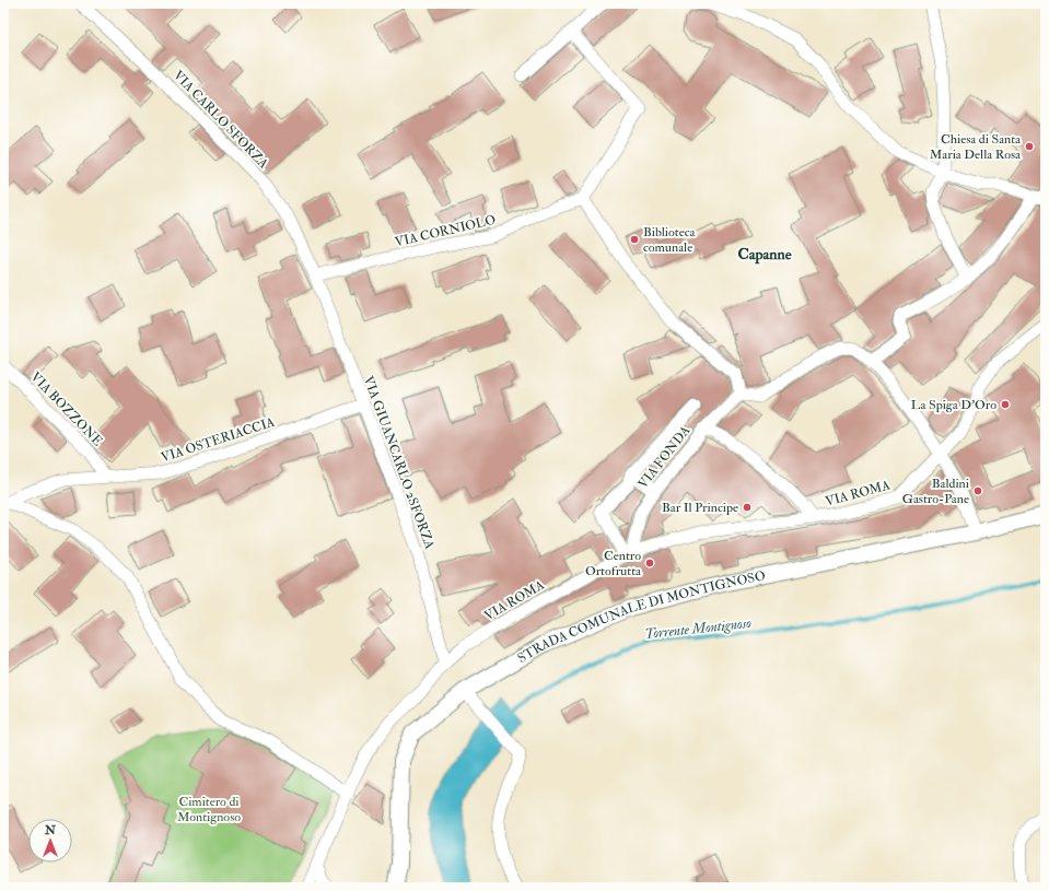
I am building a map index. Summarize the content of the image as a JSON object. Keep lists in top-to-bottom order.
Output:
{
  "streets": {
    "street": [
      "VIA CARLO SFORZA",
      "VIA CORNIOLO",
      "VIA BOZZONE",
      "VIA OSTERIACCIA",
      "VIA FONDA",
      "VIA GIUANCARLO 2SFORZA",
      "VIA ROMA",
      "STRADA COMUNALE DI MONTIGNOSO"
    ]
  },
  "crossings": [
    ["VIA CARLO SFORZA", "VIA CORNIOLO"],
    ["VIA CARLO SFORZA", "VIA GIUANCARLO 2SFORZA"],
    ["VIA CORNIOLO", "VIA GIUANCARLO 2SFORZA"],
    ["VIA BOZZONE", "VIA OSTERIACCIA"],
    ["VIA OSTERIACCIA", "VIA GIUANCARLO 2SFORZA"],
    ["VIA FONDA", "VIA ROMA"],
    ["VIA GIUANCARLO 2SFORZA", "VIA ROMA"]
  ],
  "districts": ["Capanne"],
  "water": ["Torrente Montignoso"],
  "parks": ["Cimitero di Montignoso"],
  "places": [
    "Chiesa di Santa Maria Della Rosa",
    "Biblioteca comunale",
    "La Spiga D'Oro",
    "Baldini Gastro-Pane",
    "Bar Il Principe",
    "Centro Ortofrutta"
  ],
  "north": "top"
}
